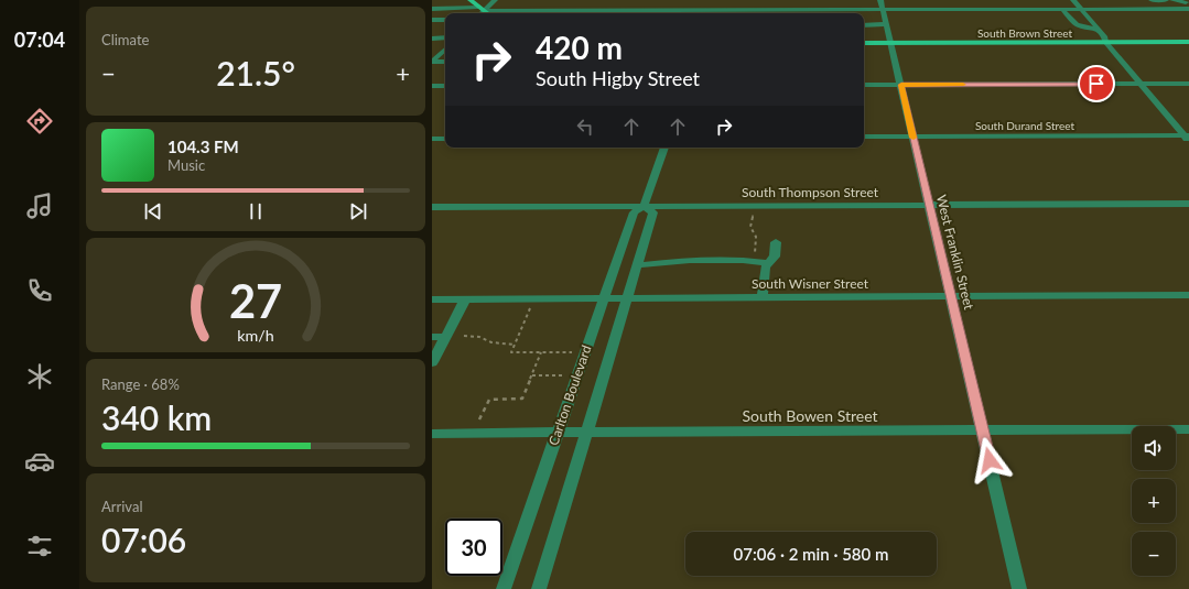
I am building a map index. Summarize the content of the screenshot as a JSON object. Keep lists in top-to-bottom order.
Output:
{
  "streets": {
    "main road": ["South Brown Street"],
    "street": [
      "South Durand Street",
      "South Thompson Street",
      "West Franklin Street",
      "South Wisner Street",
      "Carlton Boulevard",
      "South Bowen Street"
    ]
  },
  "crossings": [
    ["South Brown Street", "West Franklin Street"],
    ["South Durand Street", "West Franklin Street"],
    ["South Thompson Street", "West Franklin Street"],
    ["South Thompson Street", "Carlton Boulevard"],
    ["West Franklin Street", "South Wisner Street"],
    ["West Franklin Street", "South Bowen Street"],
    ["South Wisner Street", "Carlton Boulevard"],
    ["Carlton Boulevard", "South Bowen Street"]
  ],
  "page": {
    "tabs": "07:04",
    "tile": [
      "Climate",
      ["Range · 68%", "340 km"],
      ["Arrival", "07:06"]
    ],
    "turn": ["420 m", "South Higby Street"],
    "heat": ["−", "21.5°", "+"],
    "song": ["104.3 FM", "Music"],
    "map_buttons": ["+", "−"],
    "limit": "30",
    "trip": "07:06 · 2 min · 580 m",
    "gauge": ["27", "km/h"]
  }
}
